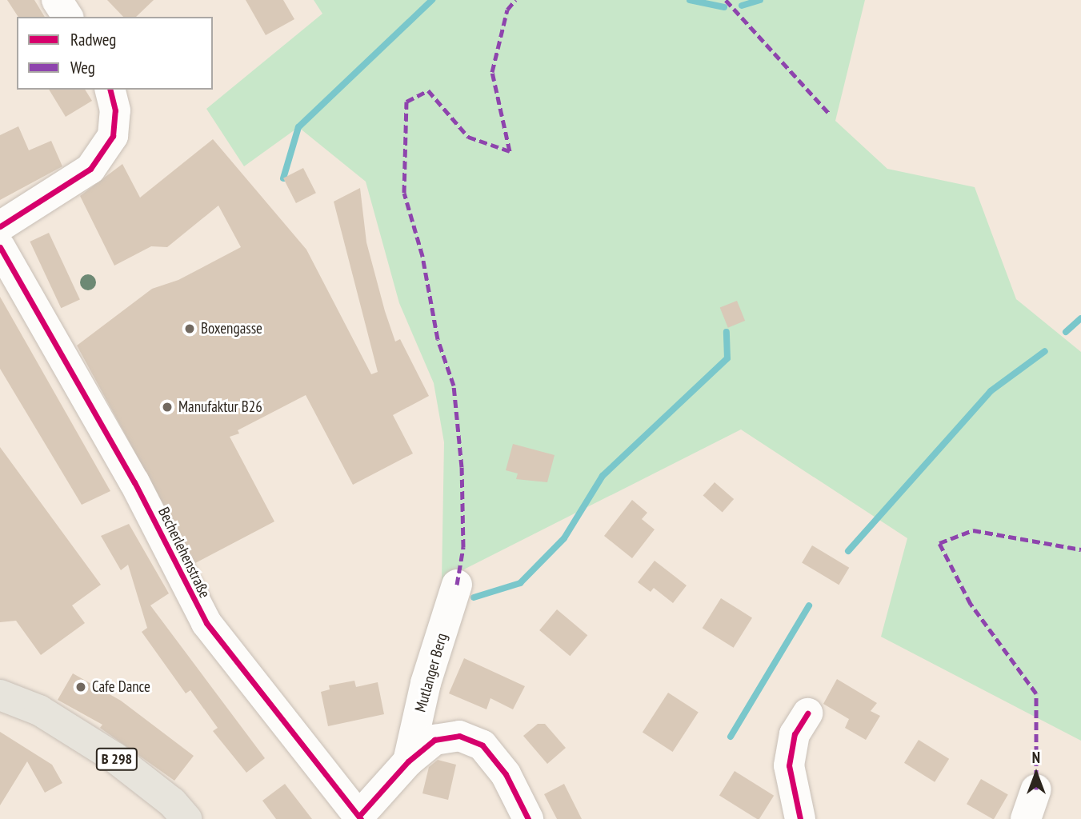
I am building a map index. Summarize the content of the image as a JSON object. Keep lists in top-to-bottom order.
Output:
{
  "streets": {
    "main road": ["B 298"],
    "street": ["Becherlehenstraße", "Mutlanger Berg"]
  },
  "places": ["Boxengasse", "Manufaktur B26", "Cafe Dance"],
  "legend": ["Radweg", "Weg"],
  "north": "top"
}
